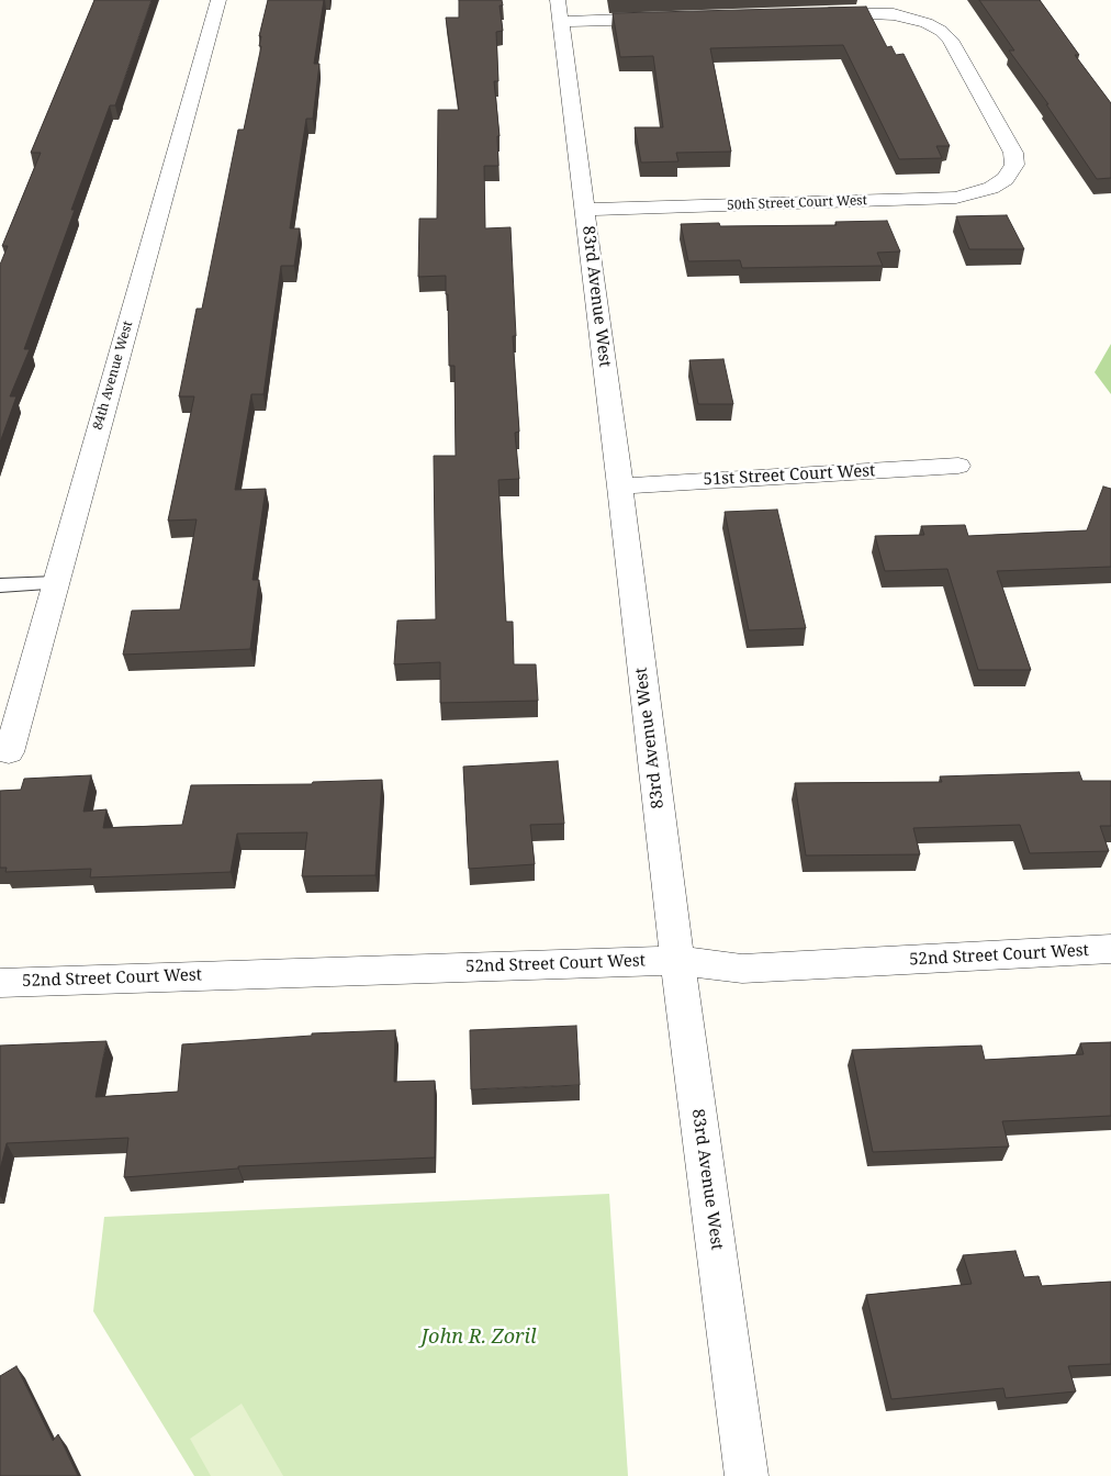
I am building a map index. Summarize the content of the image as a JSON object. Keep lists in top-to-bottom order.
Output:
{
  "streets": {
    "street": [
      "50th Street Court West",
      "83rd Avenue West",
      "84th Avenue West",
      "51st Street Court West",
      "52nd Street Court West"
    ]
  },
  "crossings": [
    ["50th Street Court West", "83rd Avenue West"],
    ["83rd Avenue West", "51st Street Court West"],
    ["83rd Avenue West", "52nd Street Court West"]
  ],
  "parks": ["John R. Zoril"]
}
